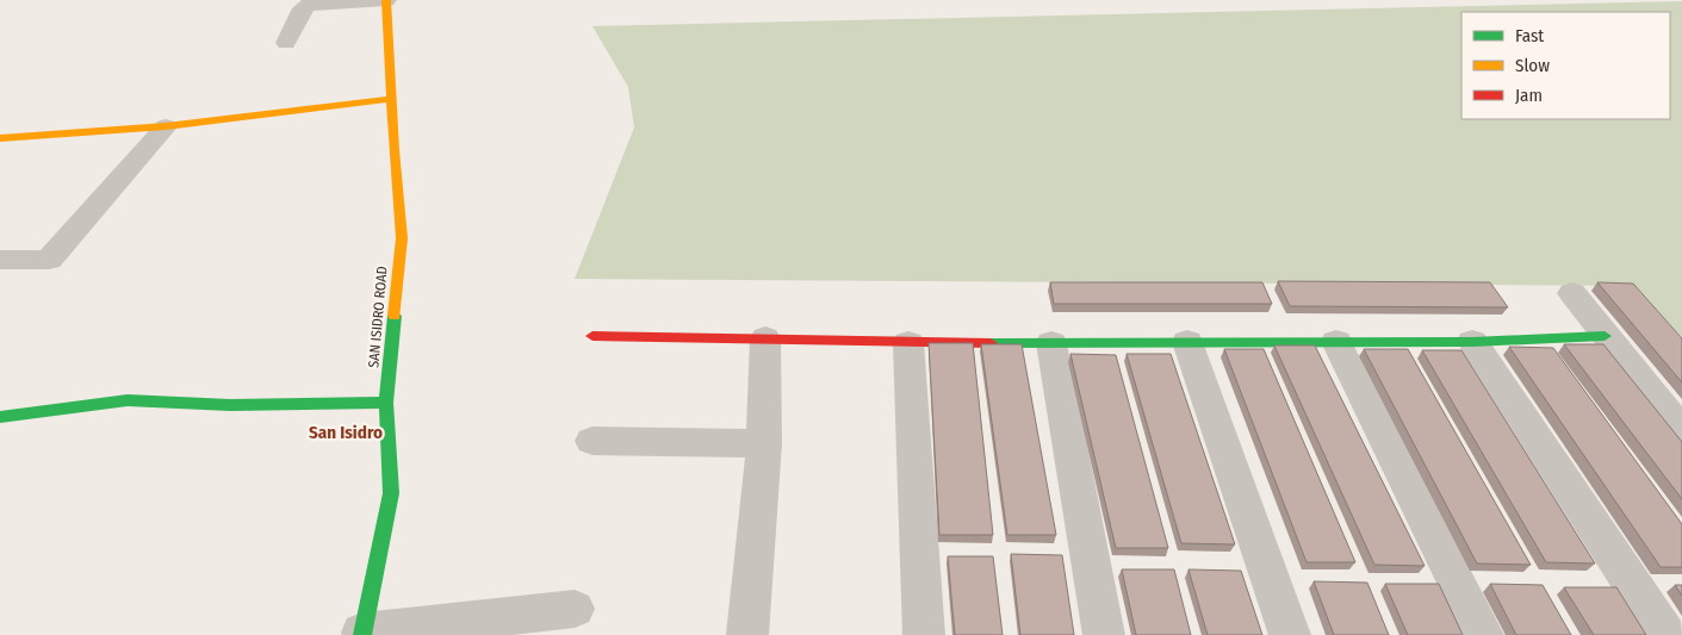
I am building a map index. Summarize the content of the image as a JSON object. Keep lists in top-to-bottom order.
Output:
{
  "streets": {
    "street": ["SAN ISIDRO ROAD"]
  },
  "districts": ["San Isidro"],
  "legend": ["Fast", "Slow", "Jam"]
}
